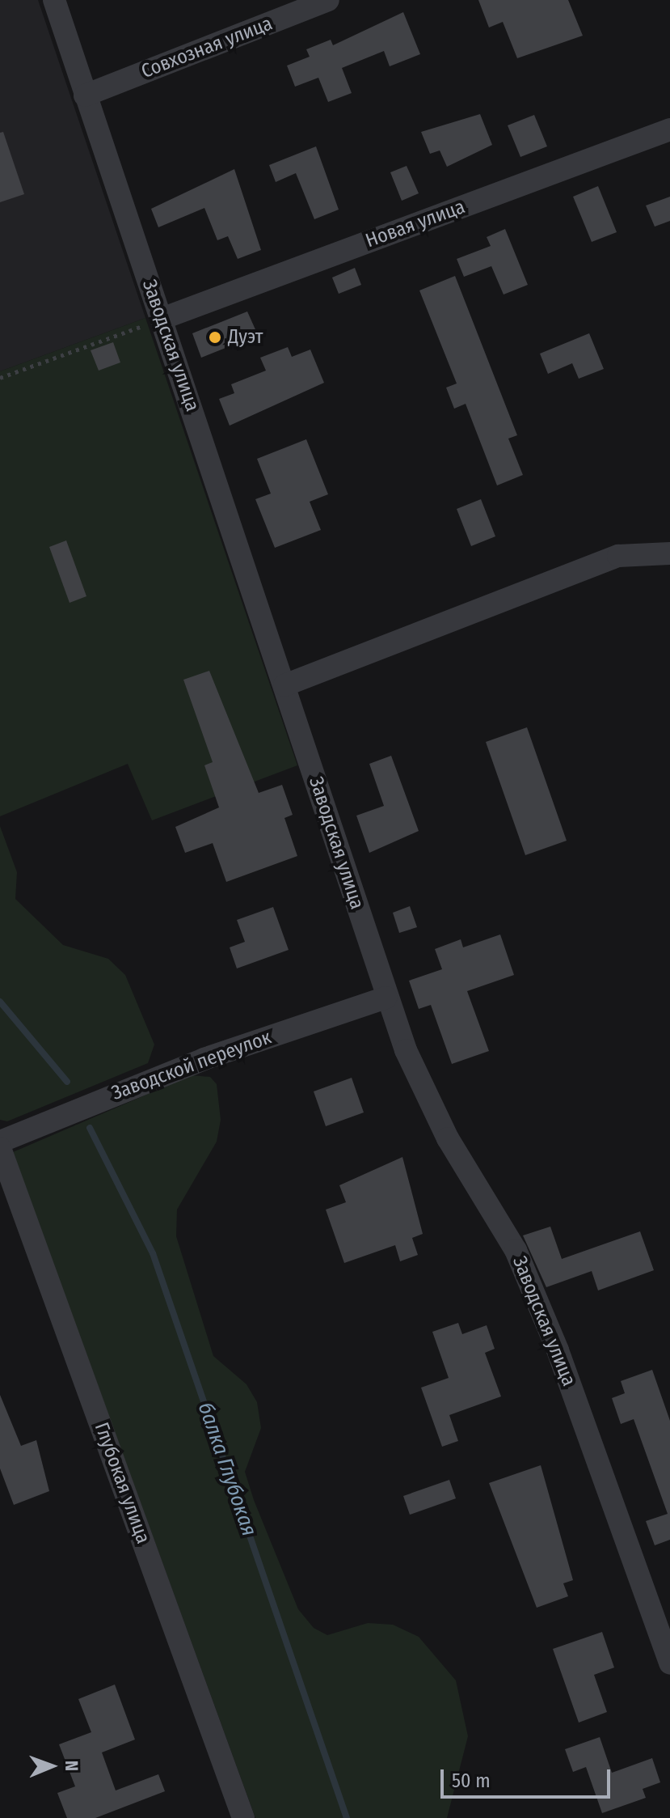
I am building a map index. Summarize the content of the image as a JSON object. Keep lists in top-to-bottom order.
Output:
{
  "streets": {
    "street": [
      "Совхозная улица",
      "Новая улица",
      "Заводская улица",
      "Заводской переулок",
      "Глубокая улица"
    ]
  },
  "crossings": [
    ["Совхозная улица", "Заводская улица"],
    ["Новая улица", "Заводская улица"],
    ["Заводская улица", "Заводской переулок"]
  ],
  "water": ["балка Глубокая"],
  "places": ["Дуэт"],
  "scale_bar": "50 m",
  "north": "right"
}
